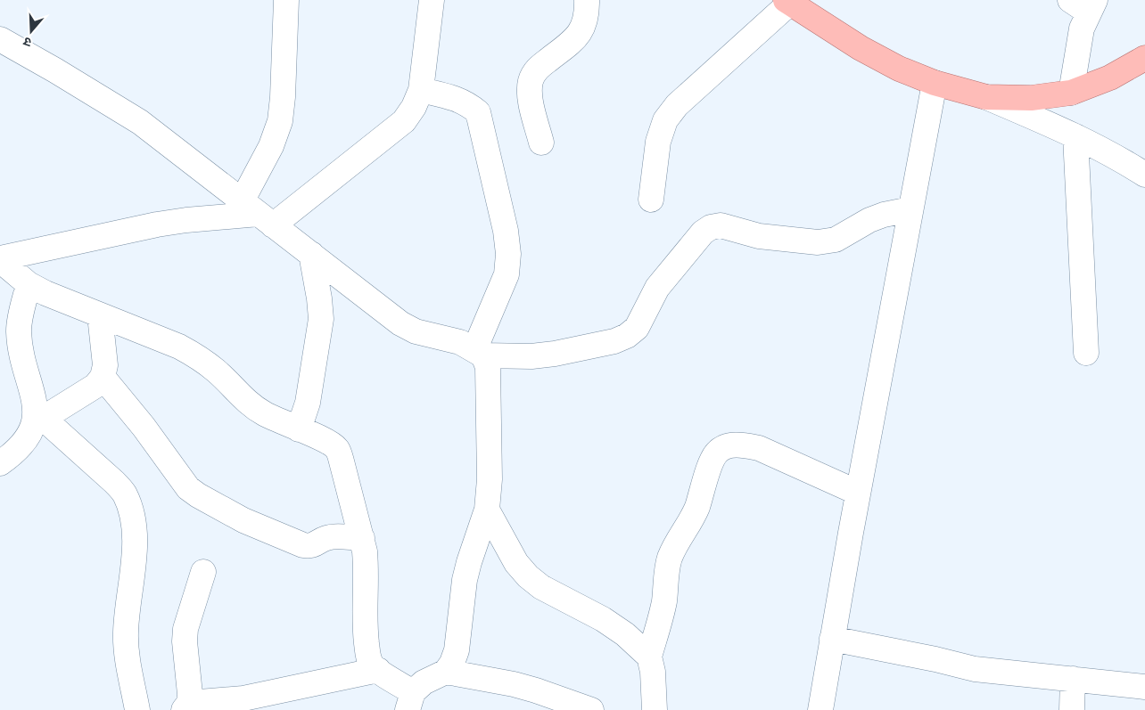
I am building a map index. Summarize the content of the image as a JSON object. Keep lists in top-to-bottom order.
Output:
{
  "north": "bottom"
}
